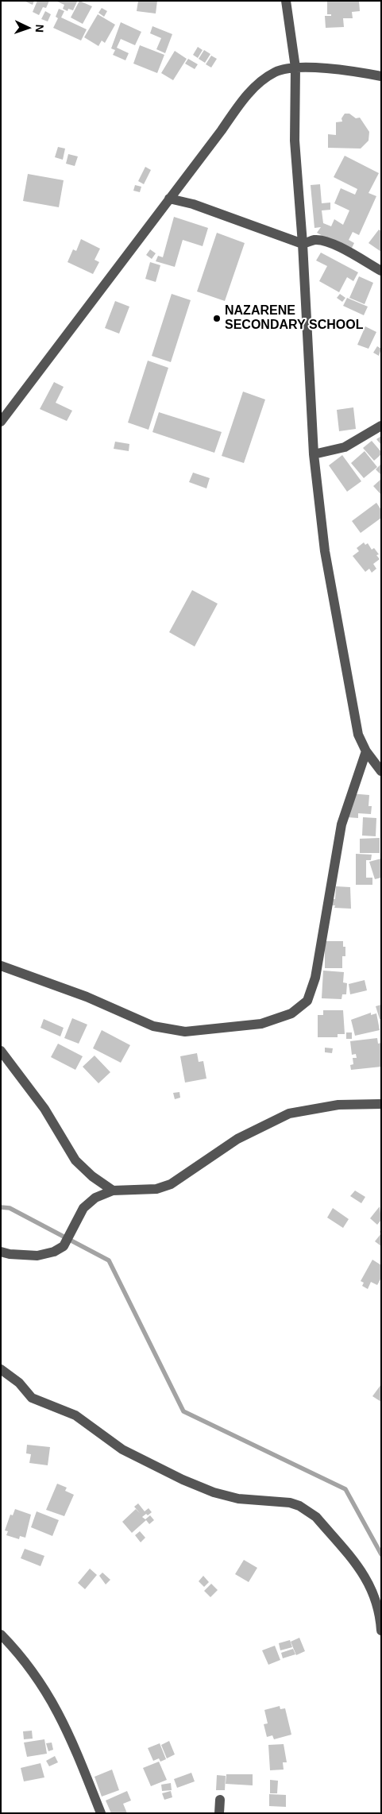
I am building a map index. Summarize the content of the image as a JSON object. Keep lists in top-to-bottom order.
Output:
{
  "places": ["NAZARENE SECONDARY SCHOOL"],
  "north": "right"
}
